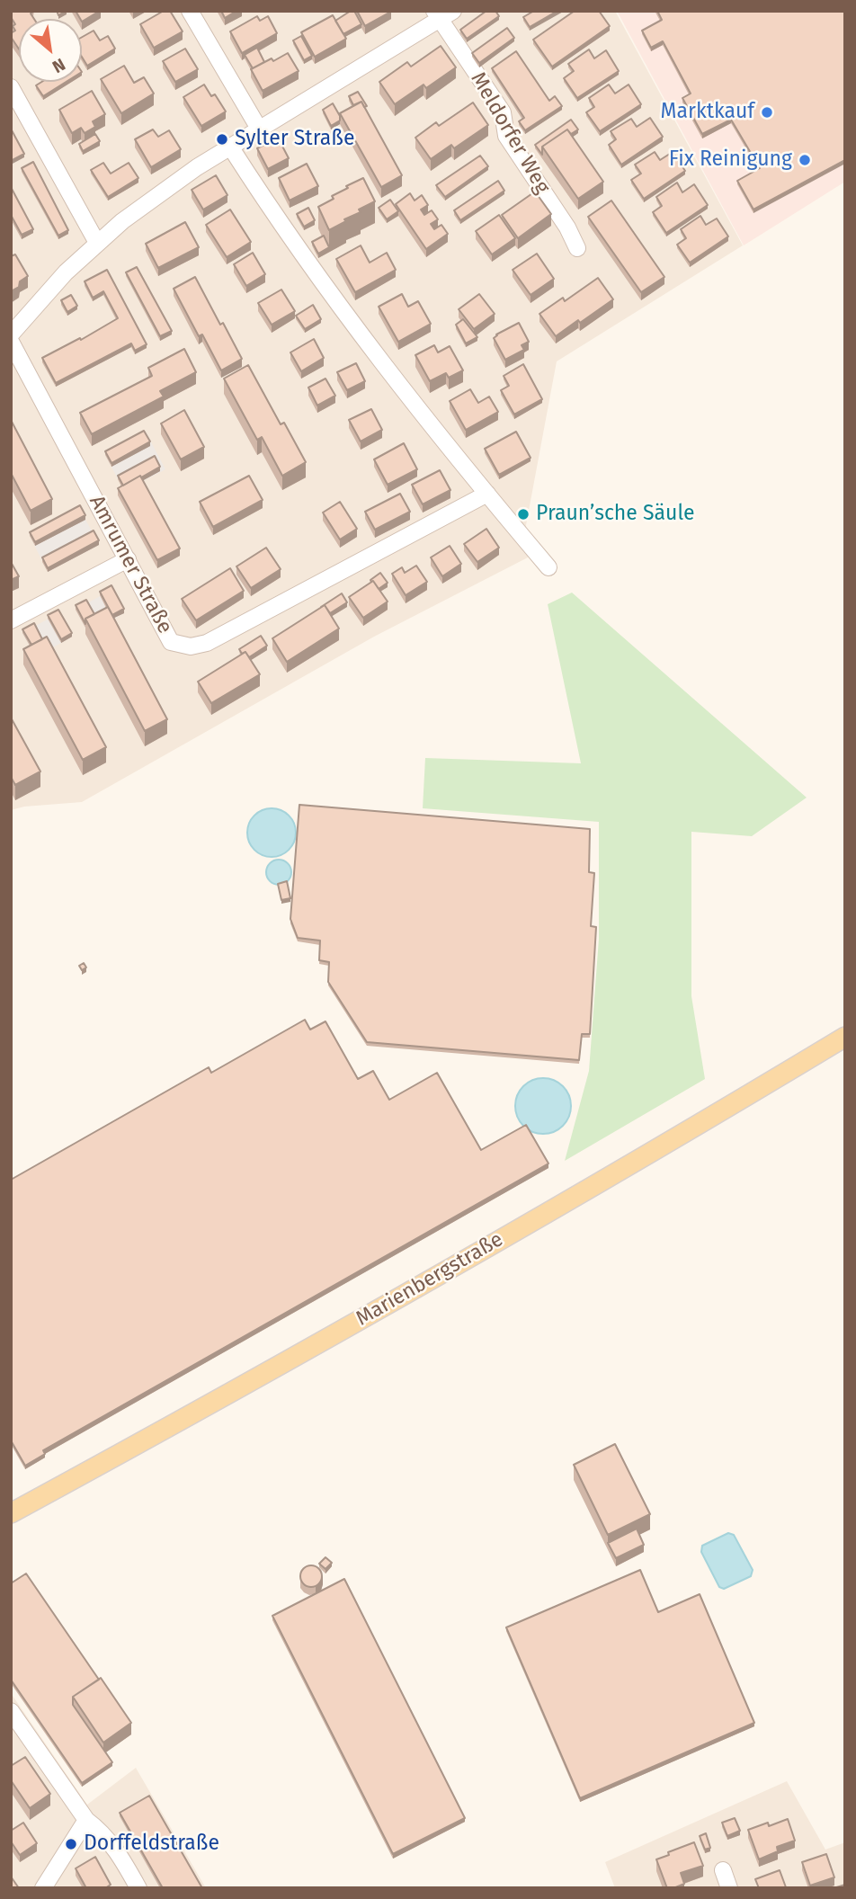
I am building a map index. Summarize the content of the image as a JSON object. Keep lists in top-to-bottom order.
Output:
{
  "streets": {
    "main road": ["Marienbergstraße"],
    "street": ["Meldorfer Weg", "Amrumer Straße"]
  },
  "places": [
    "Marktkauf",
    "Sylter Straße",
    "Fix Reinigung",
    "Praun’sche Säule",
    "Dorffeldstraße"
  ],
  "north": "bottom right"
}
